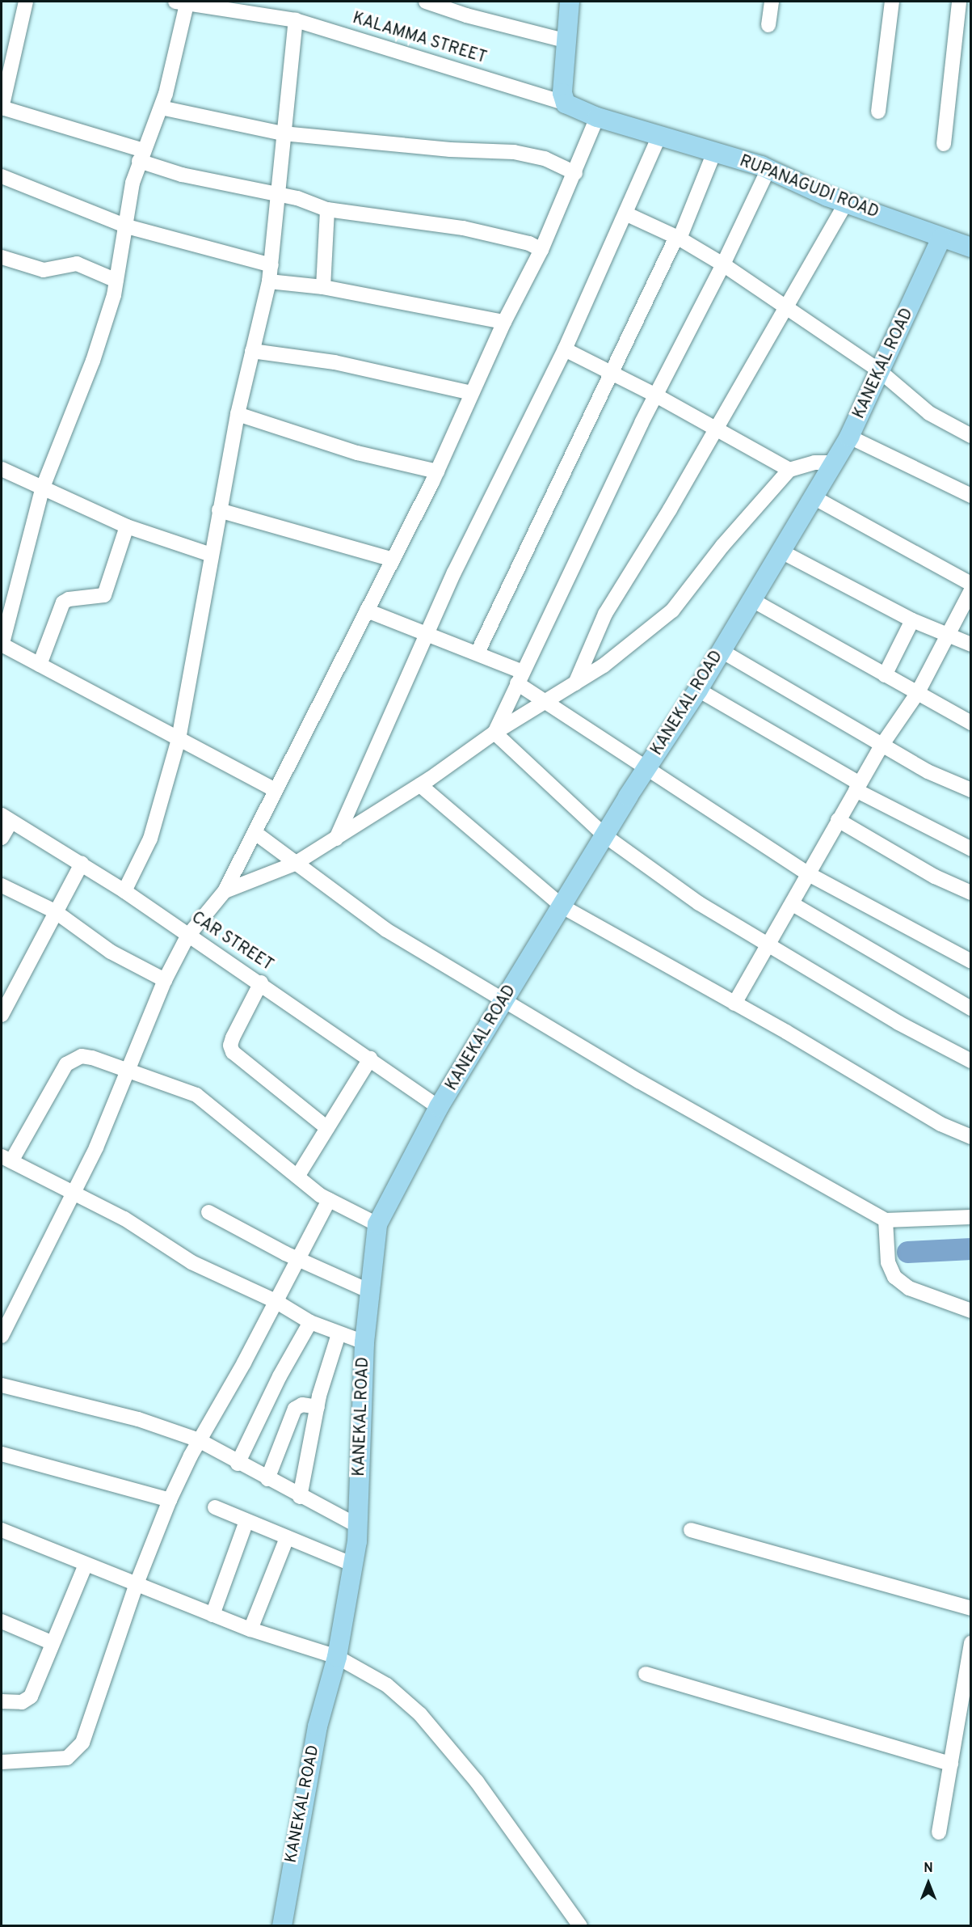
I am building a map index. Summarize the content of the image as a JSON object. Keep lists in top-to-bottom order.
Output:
{
  "streets": {
    "main road": ["RUPANAGUDI ROAD", "KANEKAL ROAD"],
    "street": ["KALAMMA STREET", "CAR STREET"]
  },
  "crossings": [
    ["KALAMMA STREET", "RUPANAGUDI ROAD"],
    ["RUPANAGUDI ROAD", "KANEKAL ROAD"],
    ["KANEKAL ROAD", "CAR STREET"]
  ],
  "north": "top"
}
